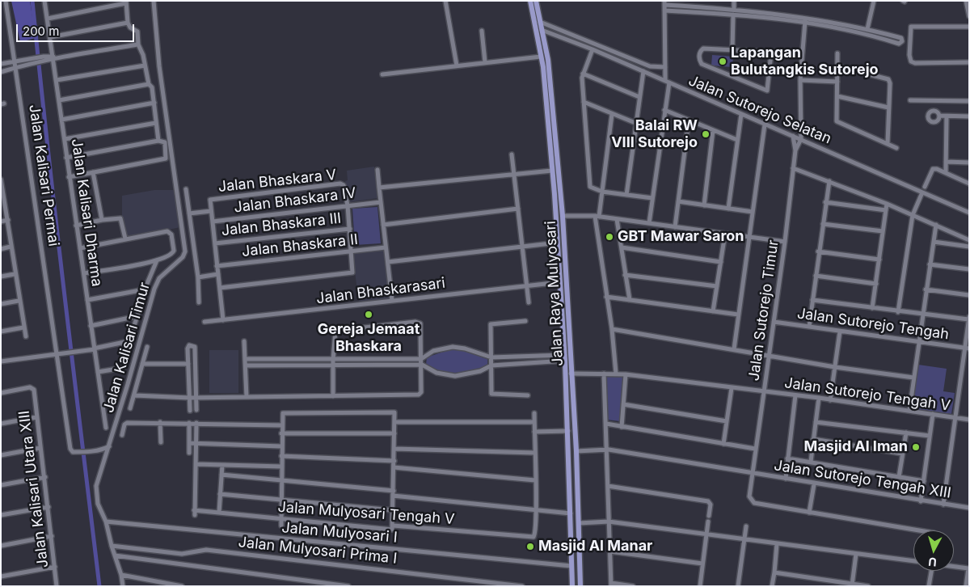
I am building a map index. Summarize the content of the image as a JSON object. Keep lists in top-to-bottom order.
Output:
{
  "streets": {
    "main road": ["Jalan Raya Mulyosari"],
    "street": [
      "Jalan Sutorejo Selatan",
      "Jalan Kalisari Permai",
      "Jalan Bhaskara V",
      "Jalan Bhaskara IV",
      "Jalan Kalisari Dharma",
      "Jalan Bhaskara III",
      "Jalan Bhaskara II",
      "Jalan Bhaskarasari",
      "Jalan Sutorejo Timur",
      "Jalan Sutorejo Tengah",
      "Jalan Kalisari Timur",
      "Jalan Sutorejo Tengah V",
      "Jalan Sutorejo Tengah XIII",
      "Jalan Kalisari Utara XIII",
      "Jalan Mulyosari Tengah V",
      "Jalan Mulyosari I",
      "Jalan Mulyosari Prima I"
    ]
  },
  "crossings": [
    ["Jalan Sutorejo Selatan", "Jalan Raya Mulyosari"],
    ["Jalan Sutorejo Selatan", "Jalan Sutorejo Timur"],
    ["Jalan Kalisari Permai", "Jalan Kalisari Timur"],
    ["Jalan Bhaskara V", "Jalan Bhaskara IV"],
    ["Jalan Bhaskarasari", "Jalan Raya Mulyosari"],
    ["Jalan Raya Mulyosari", "Jalan Sutorejo Tengah V"],
    ["Jalan Raya Mulyosari", "Jalan Sutorejo Tengah XIII"],
    ["Jalan Raya Mulyosari", "Jalan Mulyosari I"],
    ["Jalan Sutorejo Timur", "Jalan Sutorejo Tengah"],
    ["Jalan Sutorejo Timur", "Jalan Sutorejo Tengah V"],
    ["Jalan Sutorejo Timur", "Jalan Sutorejo Tengah XIII"],
    ["Jalan Kalisari Timur", "Jalan Mulyosari I"],
    ["Jalan Kalisari Timur", "Jalan Mulyosari Prima I"]
  ],
  "places": [
    "Lapangan Bulutangkis Sutorejo",
    "Balai RW VIII Sutorejo",
    "GBT Mawar Saron",
    "Gereja Jemaat Bhaskara",
    "Masjid Al Iman",
    "Masjid Al Manar"
  ],
  "scale_bar": "200 m",
  "north": "bottom"
}
